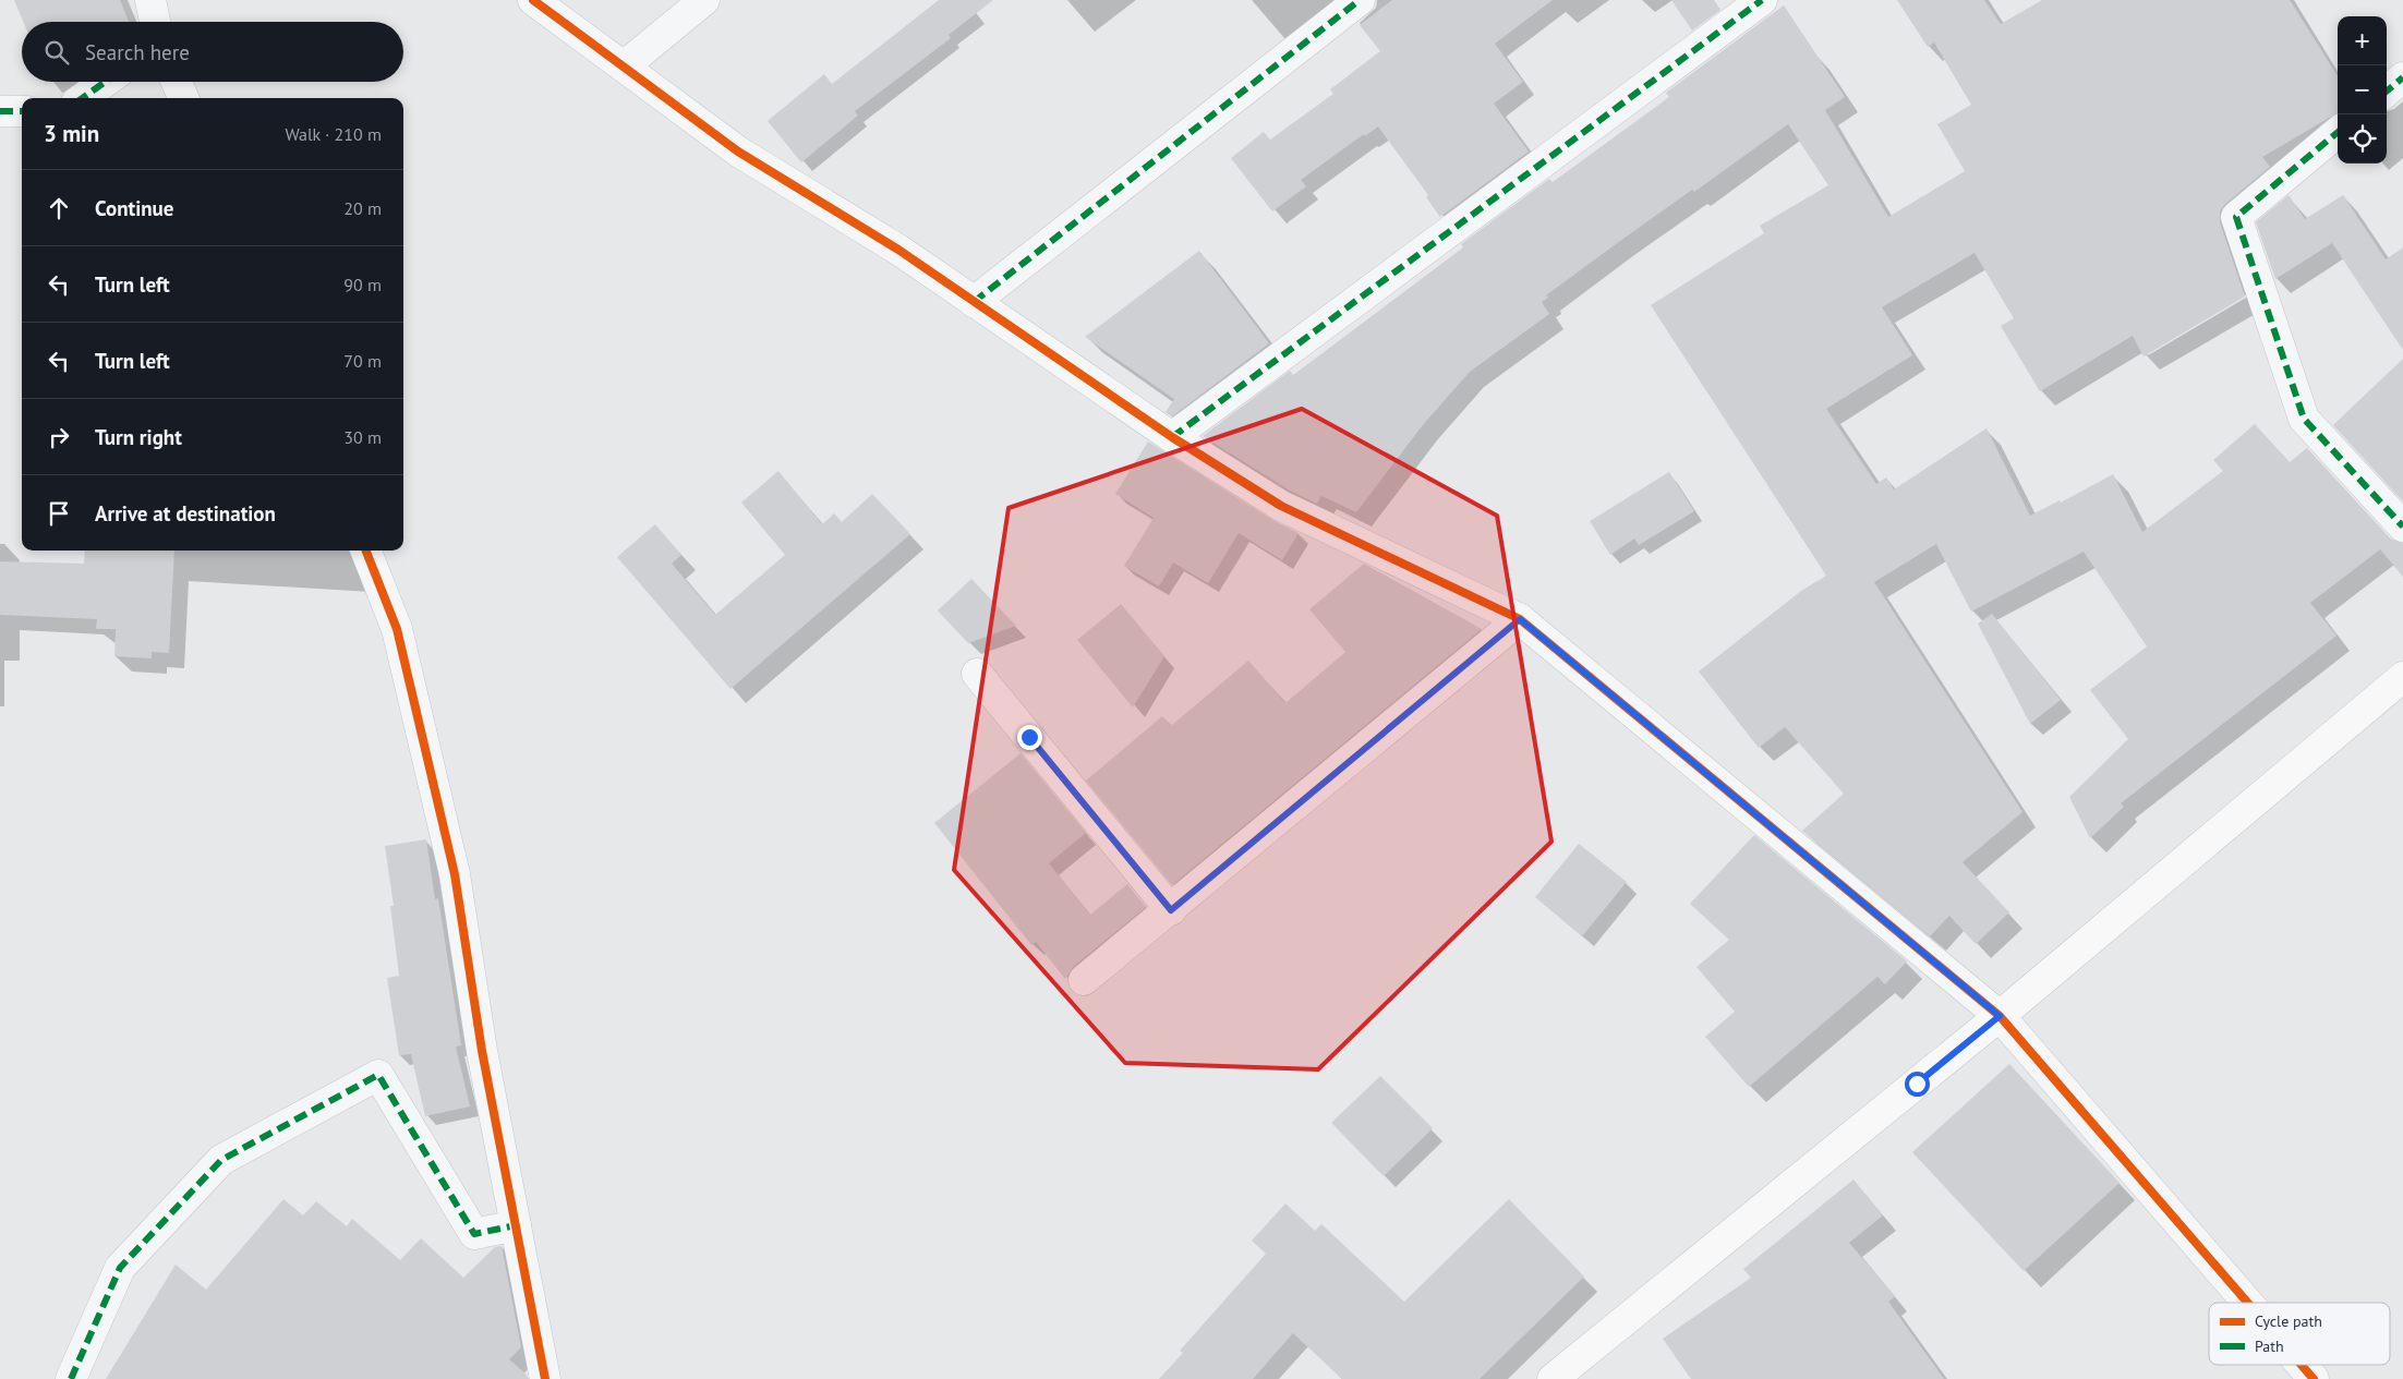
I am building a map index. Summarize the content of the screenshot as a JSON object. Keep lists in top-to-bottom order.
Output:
{
  "legend": ["Cycle path", "Path"],
  "page": {
    "map_buttons": ["+", "−"],
    "search": "Search here",
    "heading": ["3 min", "Walk · 210 m"],
    "list": [
      ["Continue", "20 m"],
      ["Turn left", "90 m"],
      ["Turn left", "70 m"],
      ["Turn right", "30 m"],
      "Arrive at destination"
    ]
  }
}
